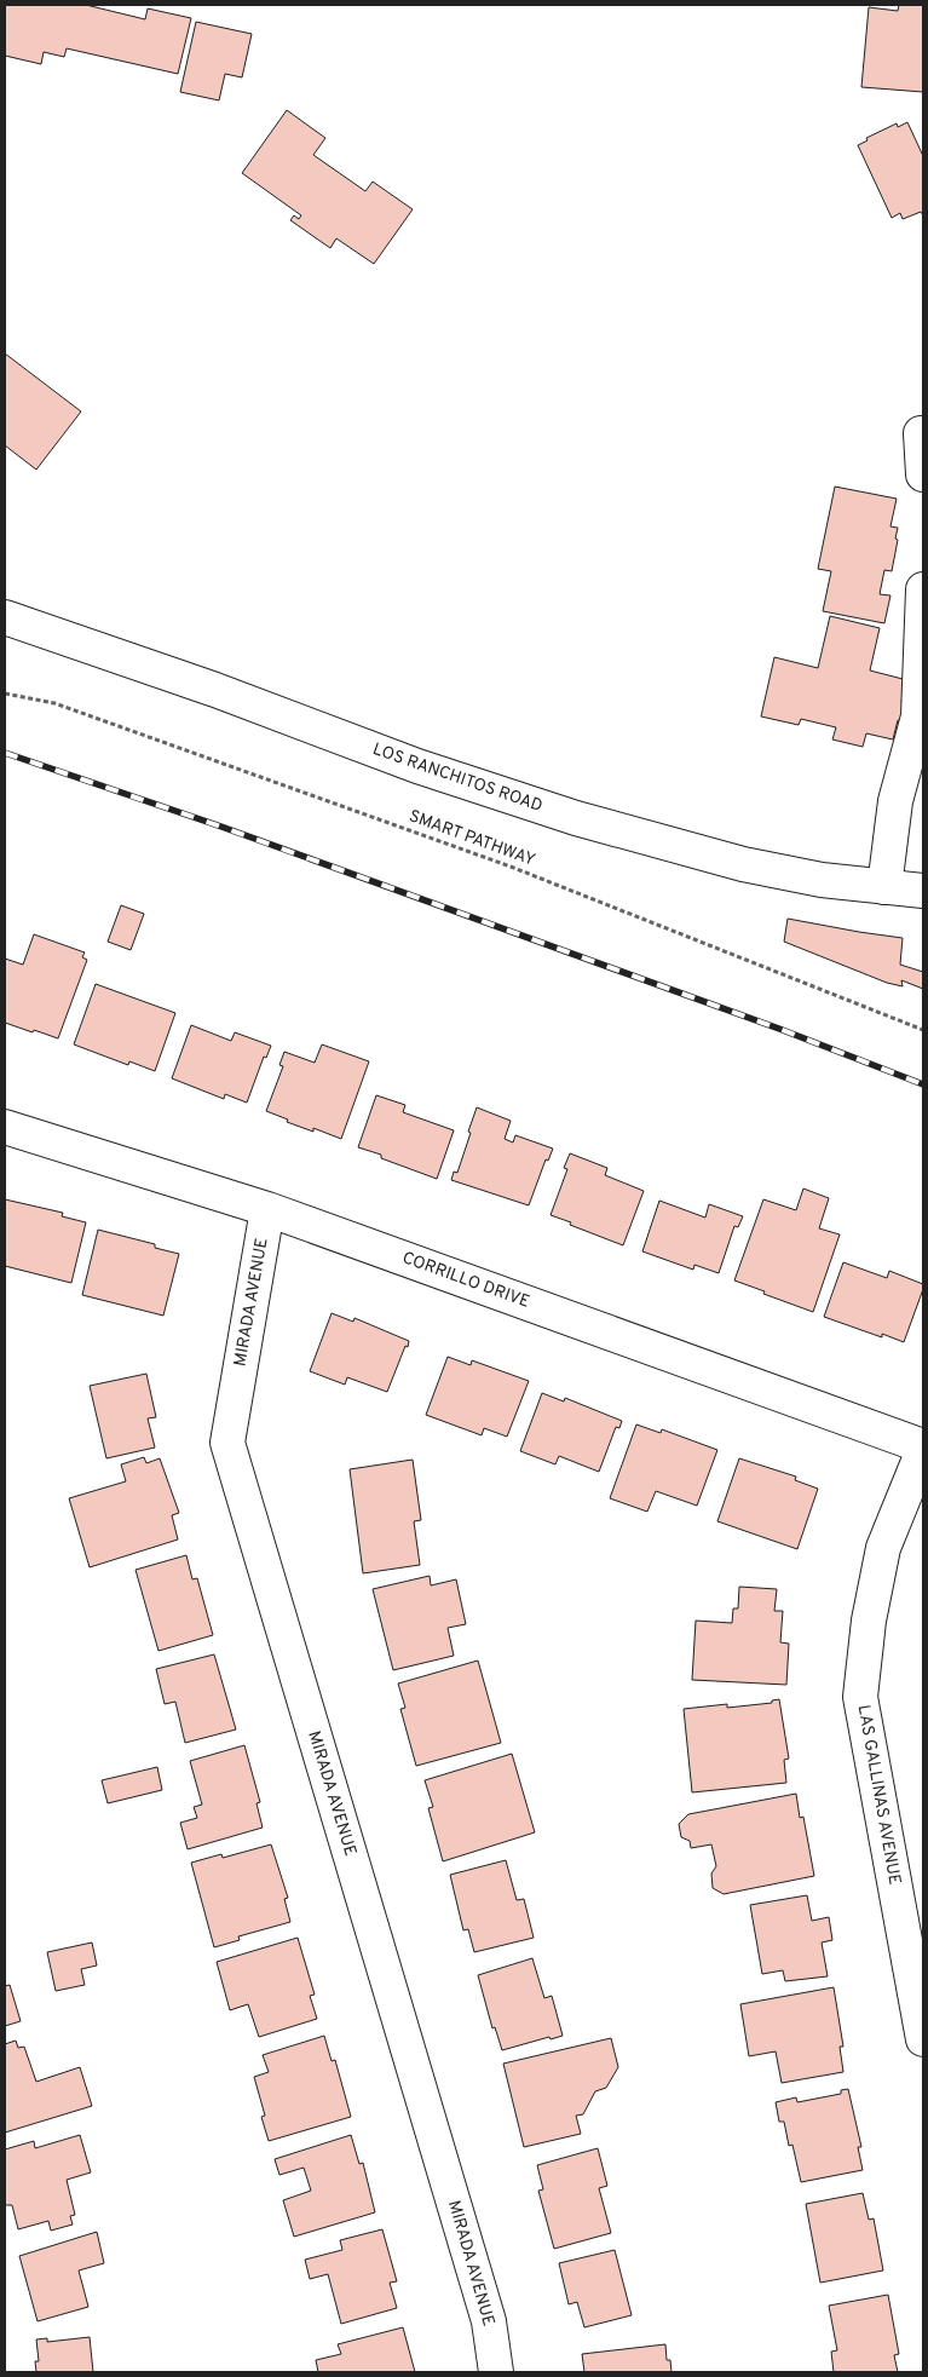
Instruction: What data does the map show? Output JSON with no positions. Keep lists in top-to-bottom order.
{
  "streets": {
    "street": [
      "LOS RANCHITOS ROAD",
      "CORRILLO DRIVE",
      "MIRADA AVENUE",
      "LAS GALLINAS AVENUE"
    ],
    "path": ["SMART PATHWAY"]
  },
  "crossings": [
    ["CORRILLO DRIVE", "MIRADA AVENUE"],
    ["CORRILLO DRIVE", "LAS GALLINAS AVENUE"]
  ]
}
